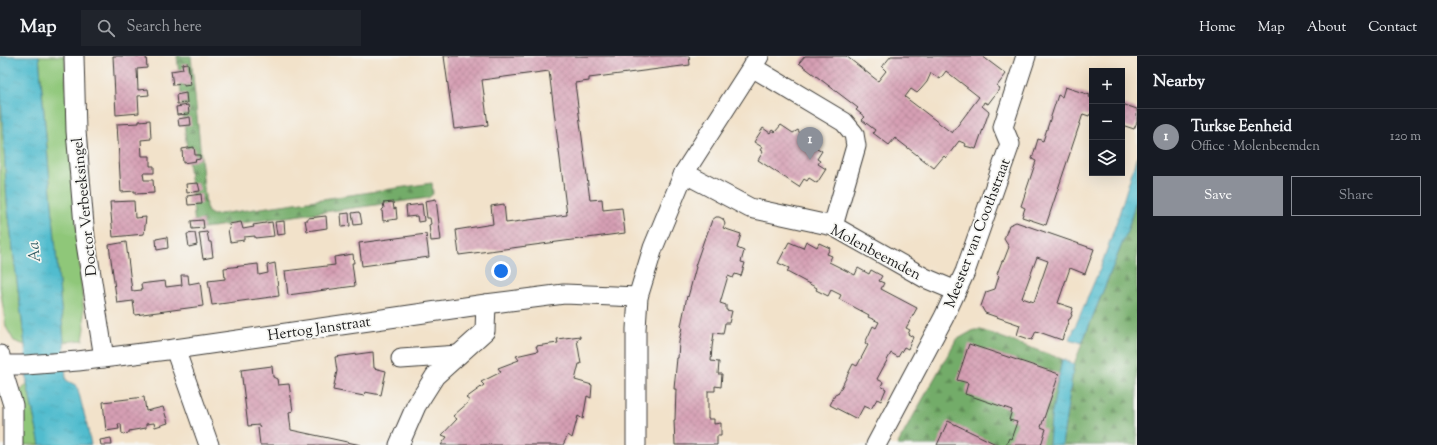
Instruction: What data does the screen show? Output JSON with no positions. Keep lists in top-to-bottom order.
{
  "streets": {
    "street": [
      "Doctor Verbeeksingel",
      "Meester van Coothstraat",
      "Molenbeemden",
      "Hertog Janstraat"
    ]
  },
  "crossings": [
    ["Doctor Verbeeksingel", "Hertog Janstraat"],
    ["Meester van Coothstraat", "Molenbeemden"]
  ],
  "water": ["Aa"],
  "page": {
    "header": "Map",
    "search": "Search here",
    "nav": [
      "Home",
      "Map",
      "About",
      "Contact"
    ],
    "heading": "Nearby",
    "map_buttons": ["+", "−"],
    "list": [
      {
        "mark": "1",
        "name": "Turkse Eenheid",
        "note": "Office · Molenbeemden",
        "value": "120 m"
      }
    ],
    "pins": "1",
    "buttons": ["Save", "Share"]
  }
}
